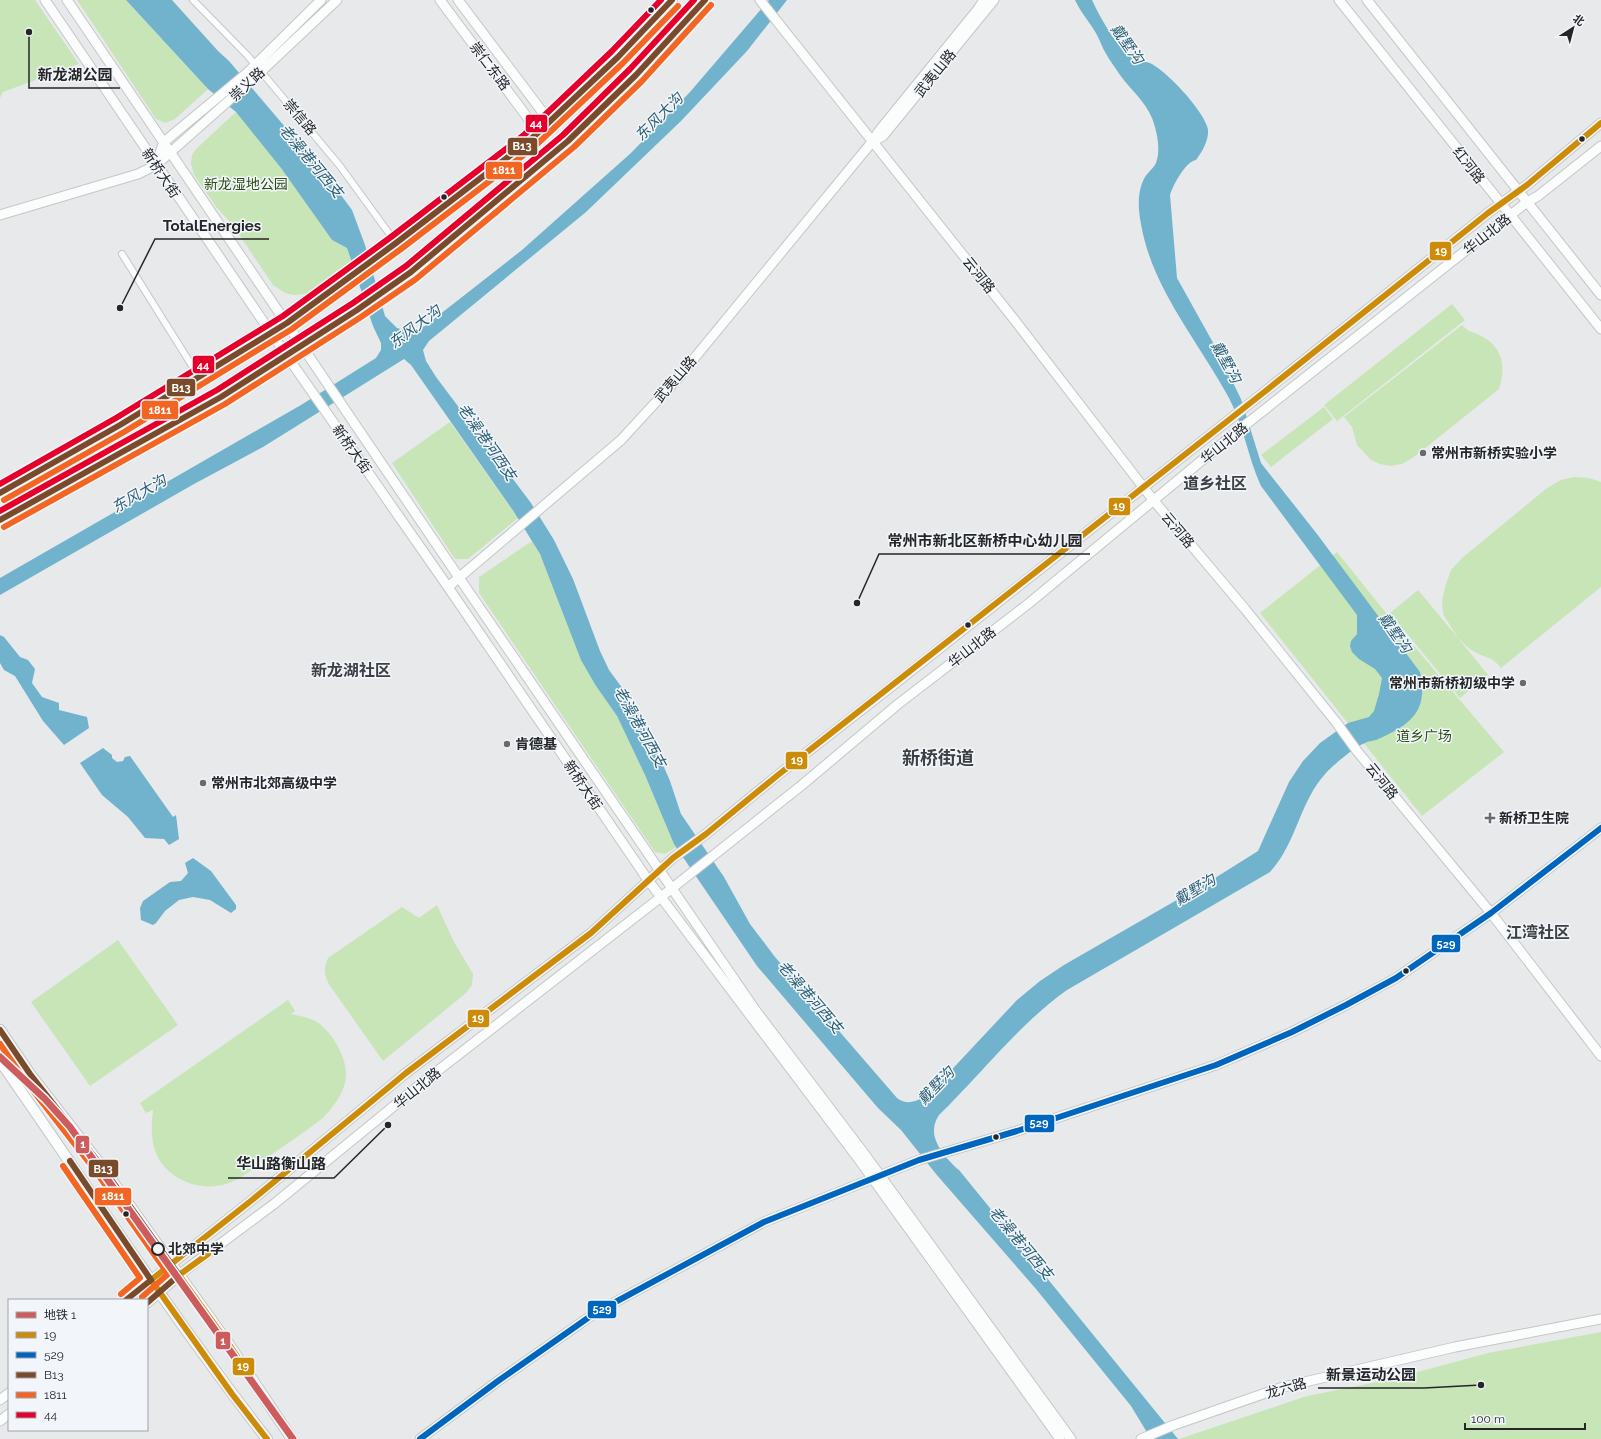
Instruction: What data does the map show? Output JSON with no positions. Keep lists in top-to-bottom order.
{
  "streets": {
    "street": [
      "崇仁东路",
      "武夷山路",
      "崇义路",
      "崇信路",
      "红河路",
      "新桥大街",
      "华山北路",
      "云河路",
      "龙六路"
    ]
  },
  "crossings": [
    ["武夷山路", "新桥大街"],
    ["武夷山路", "云河路"],
    ["崇义路", "崇信路"],
    ["崇义路", "新桥大街"],
    ["红河路", "华山北路"],
    ["新桥大街", "华山北路"],
    ["华山北路", "云河路"]
  ],
  "districts": [
    "道乡社区",
    "新龙湖社区",
    "新桥街道",
    "江湾社区"
  ],
  "water": ["戴墅沟", "东风大沟", "老澡港河西支"],
  "parks": ["新龙湿地公园", "道乡广场"],
  "places": {
    "other": [
      "新龙湖公园",
      "TotalEnergies",
      "常州市新桥实验小学",
      "常州市新北区新桥中心幼儿园",
      "常州市新桥初级中学",
      "肯德基",
      "常州市北郊高级中学",
      "华山路衡山路",
      "北郊中学",
      "新景运动公园"
    ],
    "health": ["新桥卫生院"]
  },
  "lines": [
    "transit line B13",
    "transit line 44",
    "transit line 1811",
    "transit line 19",
    "transit line 529",
    "metro line 1"
  ],
  "legend": [
    "地铁 1",
    "19",
    "529",
    "B13",
    "1811",
    "44"
  ],
  "scale_bar": "100 m",
  "north": "top right"
}
